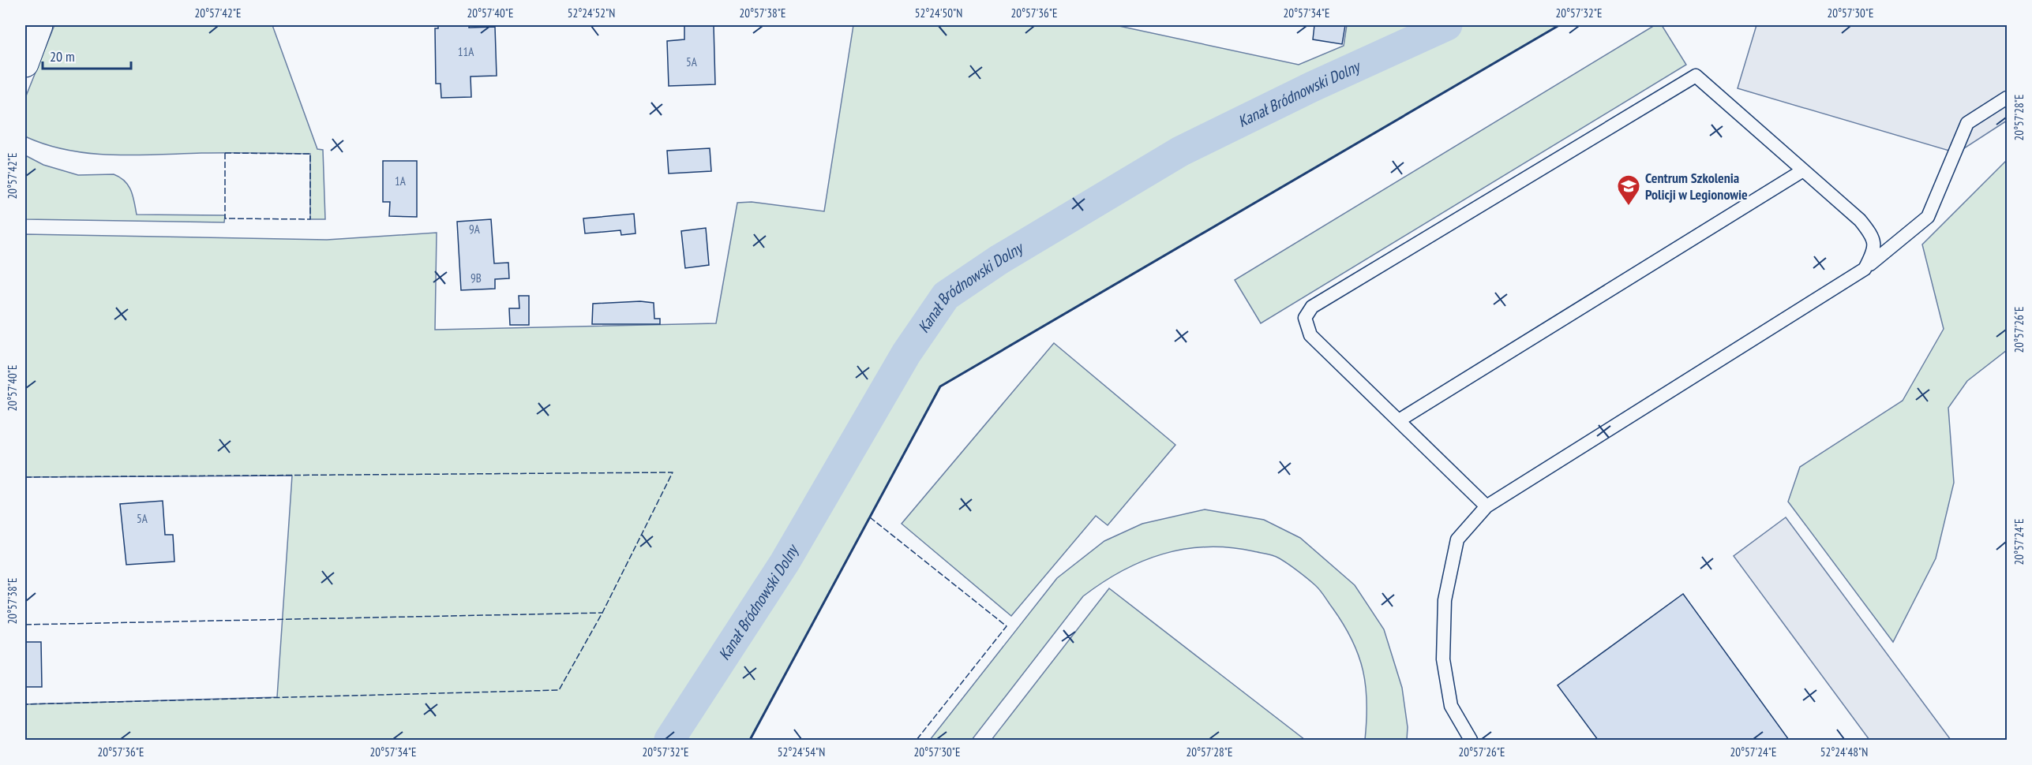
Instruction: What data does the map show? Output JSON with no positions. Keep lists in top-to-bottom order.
{
  "water": ["Kanał Bródnowski Dolny"],
  "places": {
    "school or university": ["Centrum Szkolenia Policji w Legionowie"]
  },
  "house_numbers": [
    "11A",
    "5A",
    "1A",
    "9A",
    "9B",
    "5A"
  ],
  "scale_bar": "20 m",
  "coordinates": [
    "20°57'42\"E",
    "20°57'40\"E",
    "52°24'52\"N",
    "20°57'38\"E",
    "52°24'50\"N",
    "20°57'36\"E",
    "20°57'34\"E",
    "20°57'32\"E",
    "20°57'30\"E",
    "20°57'28\"E",
    "20°57'26\"E",
    "20°57'24\"E",
    "52°24'54\"N",
    "52°24'48\"N"
  ]
}
